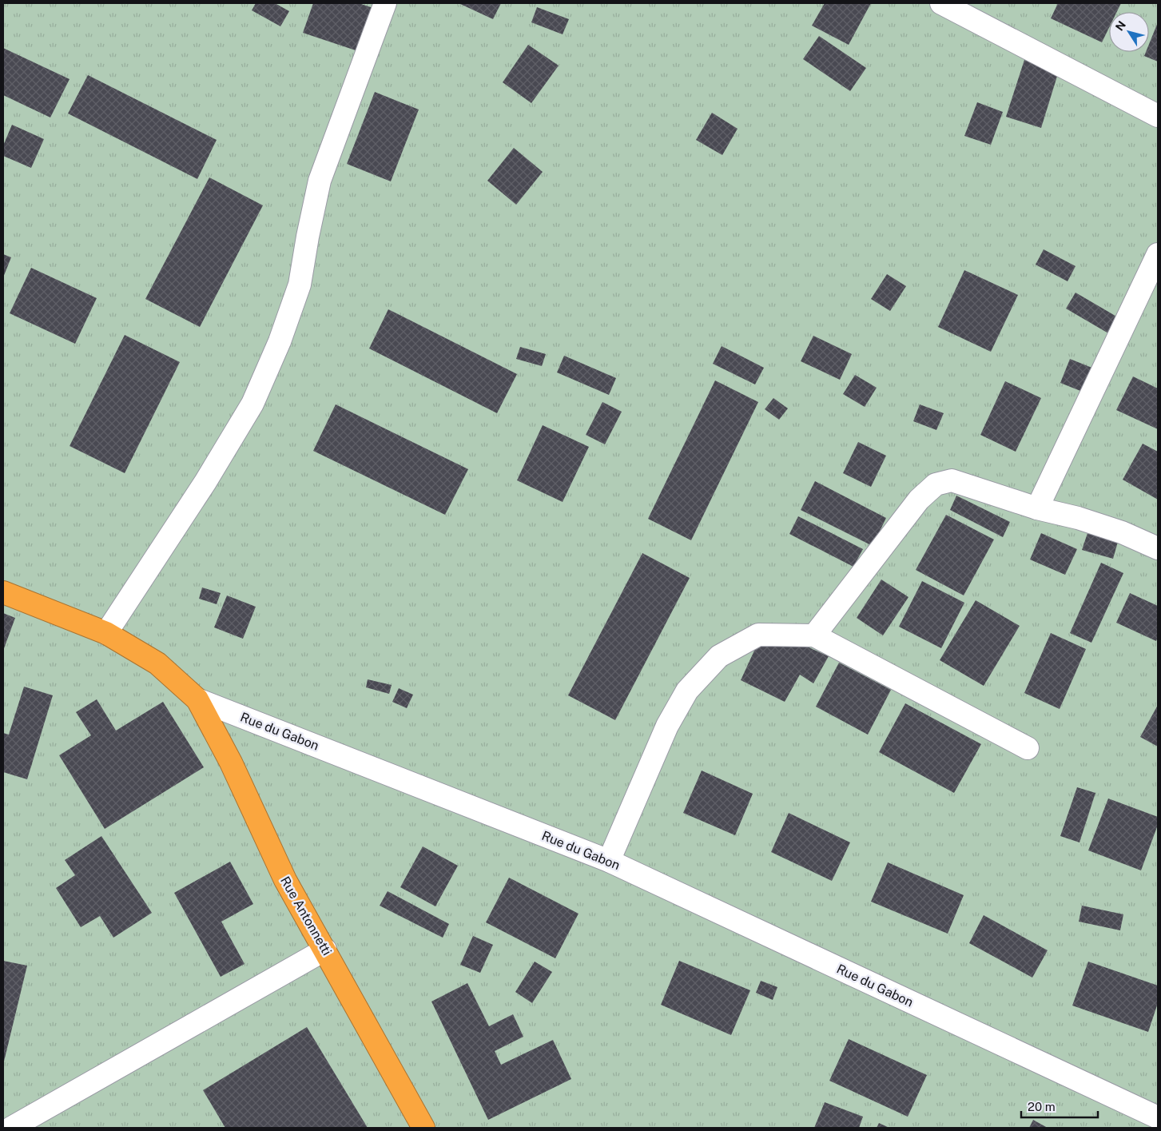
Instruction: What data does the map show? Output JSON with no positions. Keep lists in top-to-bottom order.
{
  "streets": {
    "highway": ["Rue du Gabon", "Rue Antonnetti"]
  },
  "crossings": [
    ["Rue du Gabon", "Rue Antonnetti"]
  ],
  "scale_bar": "20 m",
  "north": "top left"
}
